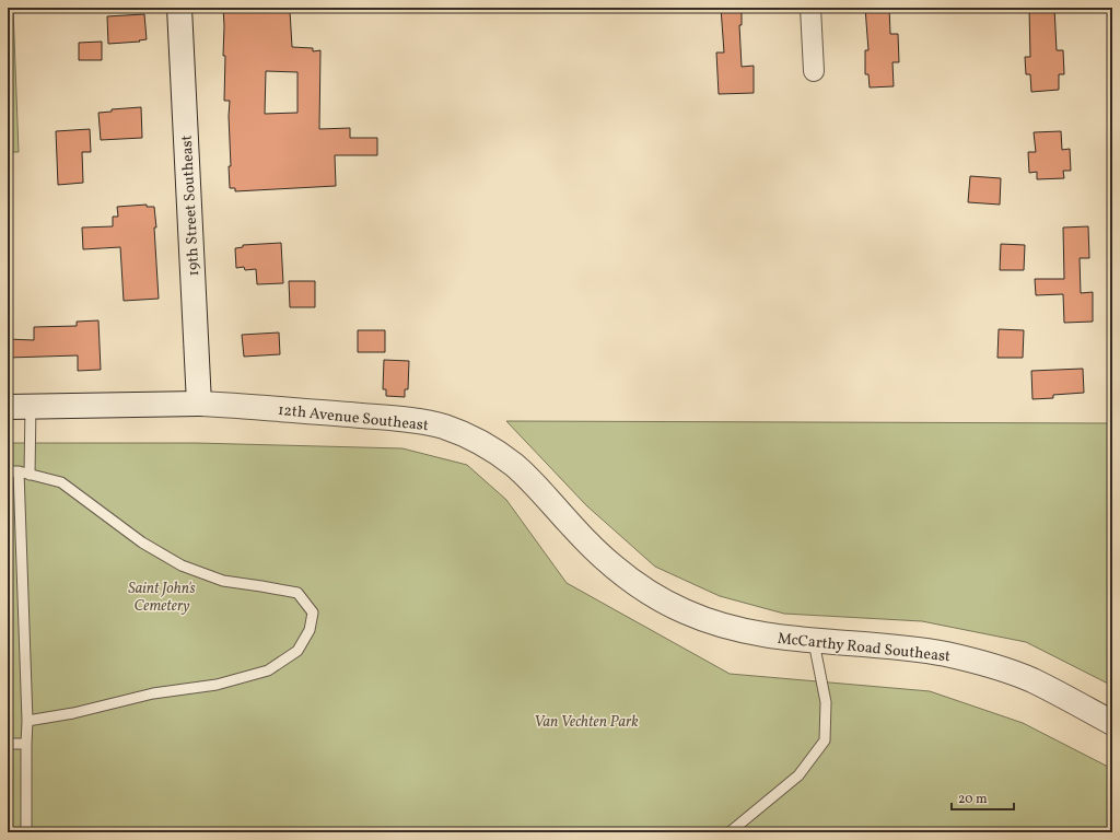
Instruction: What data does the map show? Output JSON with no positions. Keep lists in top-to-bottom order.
{
  "streets": {
    "street": ["19th Street Southeast", "12th Avenue Southeast", "McCarthy Road Southeast"]
  },
  "crossings": [
    ["19th Street Southeast", "12th Avenue Southeast"],
    ["12th Avenue Southeast", "McCarthy Road Southeast"]
  ],
  "parks": ["Saint John's Cemetery", "Van Vechten Park"],
  "scale_bar": "20 m"
}
